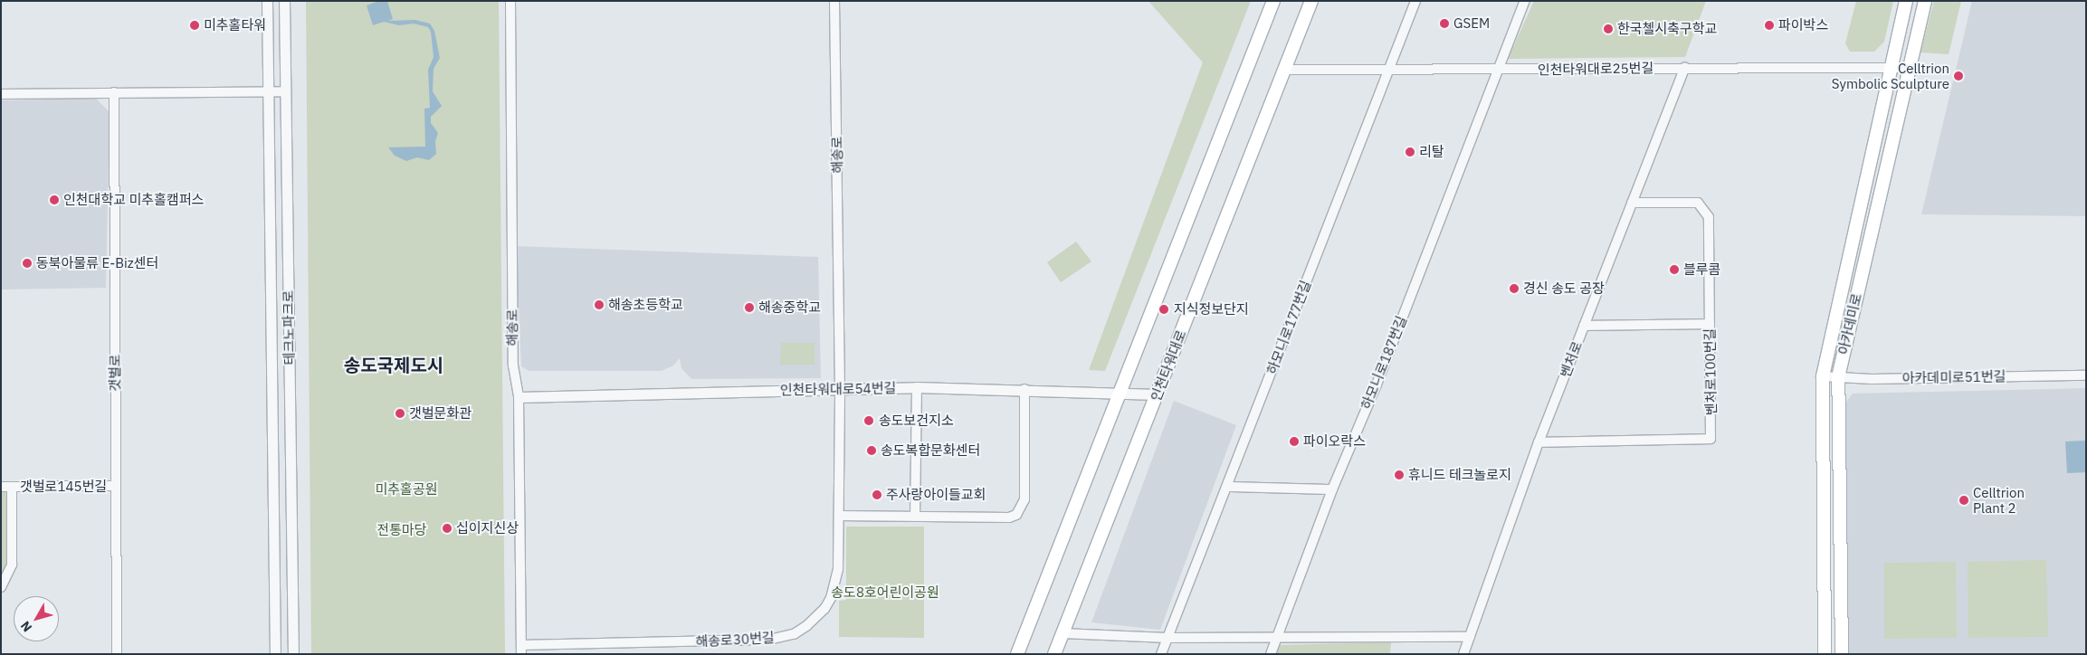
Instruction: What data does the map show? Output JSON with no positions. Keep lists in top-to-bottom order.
{
  "streets": {
    "main road": ["아카데미로", "인천타워대로"],
    "street": [
      "인천타워대로25번길",
      "해송로",
      "테크노파크로",
      "하모니로177번길",
      "벤처로",
      "하모니로187번길",
      "벤처로100번길",
      "갯벌로",
      "아카데미로51번길",
      "인천타워대로54번길",
      "갯벌로145번길",
      "해송로30번길"
    ]
  },
  "crossings": [
    ["인천타워대로25번길", "아카데미로"],
    ["인천타워대로25번길", "하모니로177번길"],
    ["인천타워대로25번길", "벤처로"],
    ["인천타워대로25번길", "하모니로187번길"],
    ["인천타워대로25번길", "인천타워대로"],
    ["해송로", "인천타워대로54번길"],
    ["해송로", "해송로30번길"],
    ["아카데미로", "아카데미로51번길"],
    ["벤처로", "벤처로100번길"],
    ["인천타워대로", "인천타워대로54번길"],
    ["갯벌로", "갯벌로145번길"],
    ["인천타워대로54번길", "해송로30번길"]
  ],
  "districts": ["송도국제도시"],
  "parks": ["미추홀공원", "전통마당", "송도8호어린이공원"],
  "places": [
    "GSEM",
    "미추홀타워",
    "파이박스",
    "한국첼시축구학교",
    "Celltrion Symbolic Sculpture",
    "리탈",
    "인천대학교 미추홀캠퍼스",
    "동북아물류 E-Biz센터",
    "블루콤",
    "경신 송도 공장",
    "해송초등학교",
    "해송중학교",
    "지식정보단지",
    "갯벌문화관",
    "송도보건지소",
    "파이오락스",
    "송도복합문화센터",
    "휴니드 테크놀로지",
    "주사랑아이들교회",
    "Celltrion Plant 2",
    "십이지신상"
  ],
  "north": "bottom left"
}
